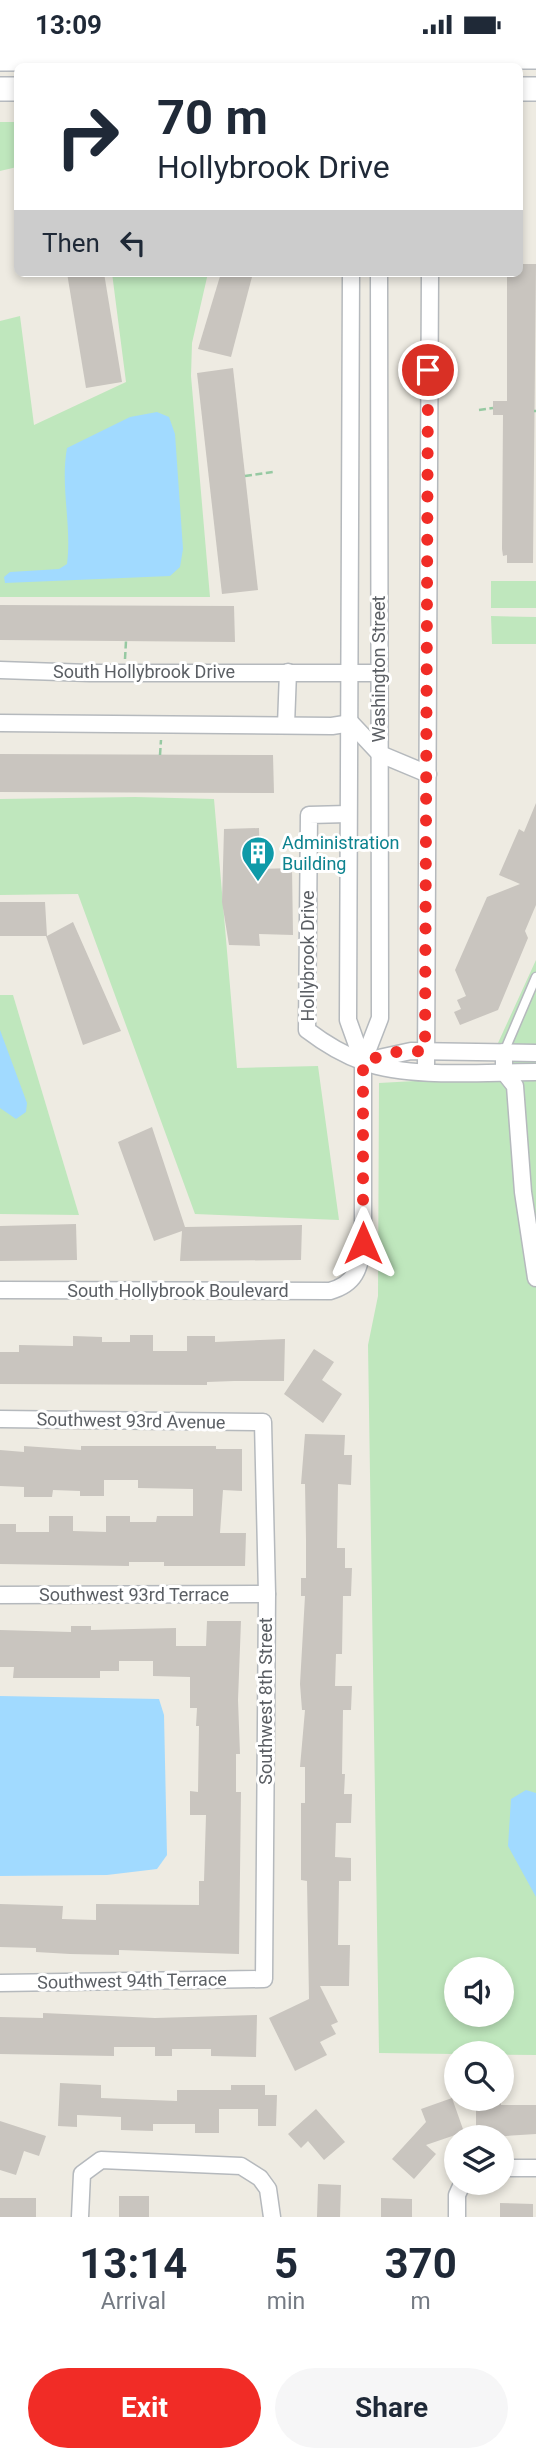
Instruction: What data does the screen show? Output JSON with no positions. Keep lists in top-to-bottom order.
{
  "streets": {
    "street": [
      "Washington Street",
      "South Hollybrook Drive",
      "Hollybrook Drive",
      "South Hollybrook Boulevard",
      "Southwest 93rd Avenue",
      "Southwest 93rd Terrace",
      "Southwest 8th Street",
      "Southwest 94th Terrace"
    ]
  },
  "crossings": [
    ["Washington Street", "South Hollybrook Drive"],
    ["Washington Street", "Hollybrook Drive"],
    ["Washington Street", "South Hollybrook Boulevard"],
    ["Southwest 93rd Avenue", "Southwest 8th Street"],
    ["Southwest 93rd Terrace", "Southwest 8th Street"],
    ["Southwest 8th Street", "Southwest 94th Terrace"]
  ],
  "places": {
    "building": ["Administration Building"]
  },
  "page": {
    "status": "13:09",
    "turn": ["70 m", "Hollybrook Drive"],
    "then": "Then",
    "eta": [
      "13:14",
      "Arrival",
      "5",
      "min",
      "370",
      "m"
    ],
    "buttons": ["Exit", "Share"]
  }
}
